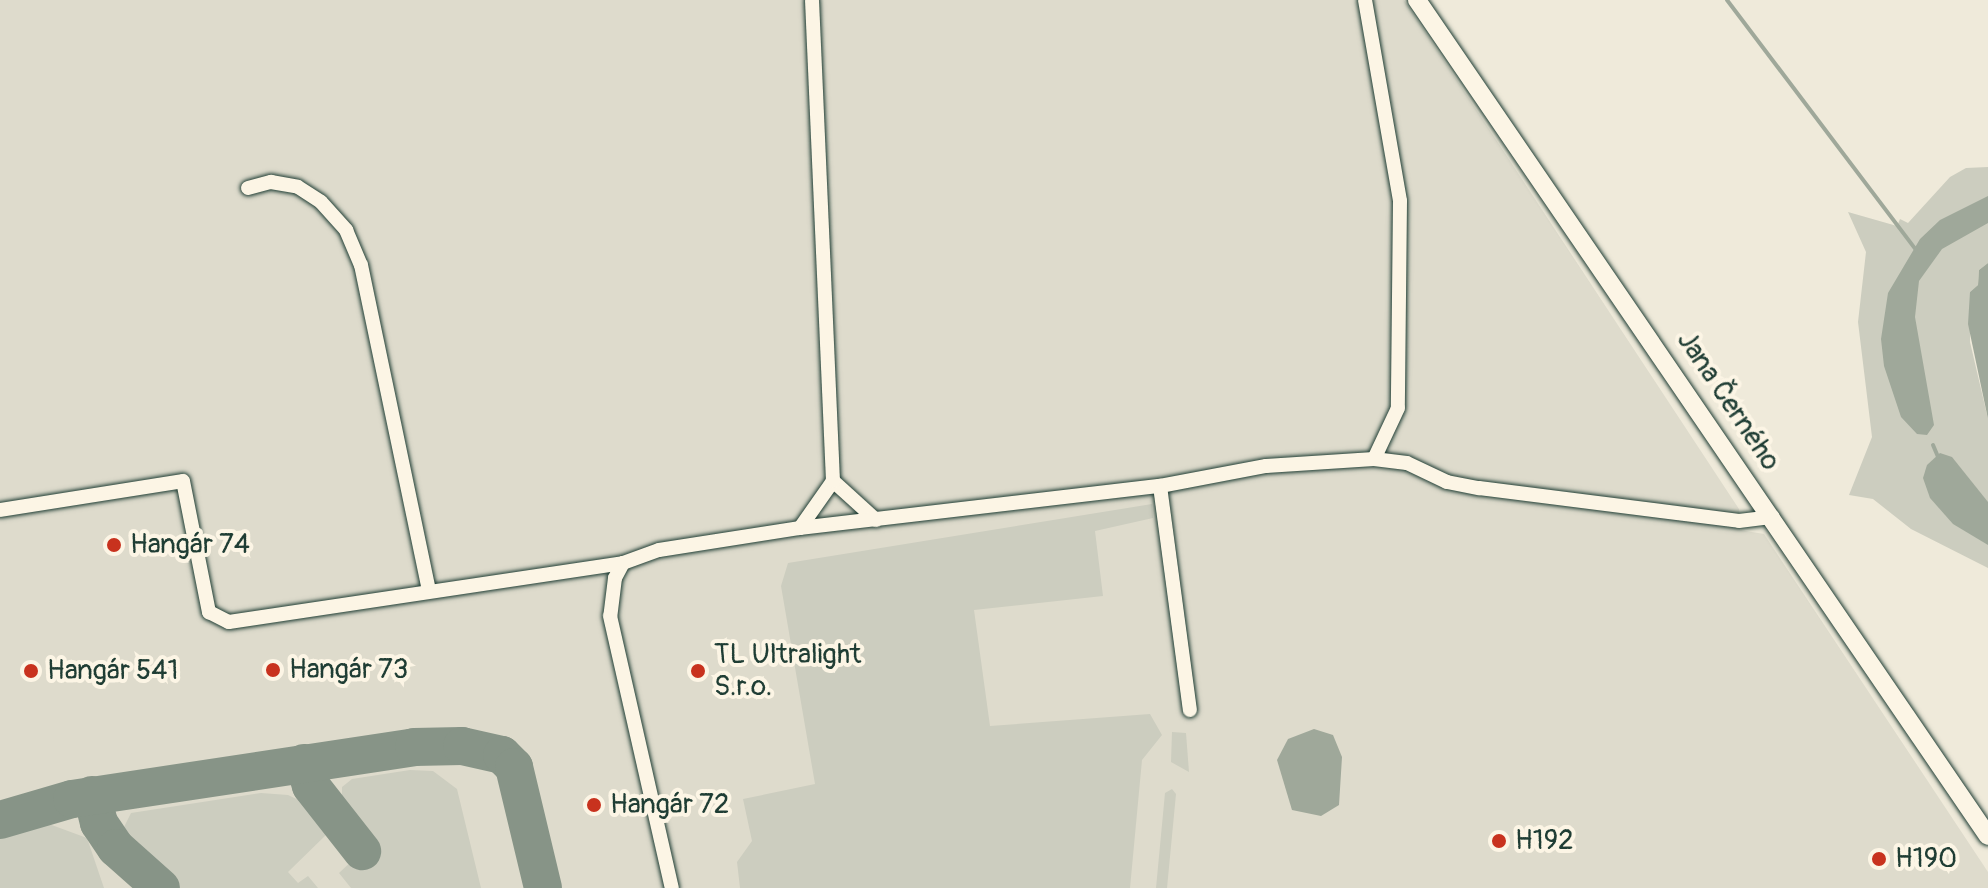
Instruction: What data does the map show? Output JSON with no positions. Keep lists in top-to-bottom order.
{
  "streets": {
    "street": ["Jana Černého"]
  },
  "places": [
    "Hangár 74",
    "Hangár 73",
    "Hangár 541",
    "TL Ultralight S.r.o.",
    "Hangár 72",
    "H192",
    "H190"
  ]
}
